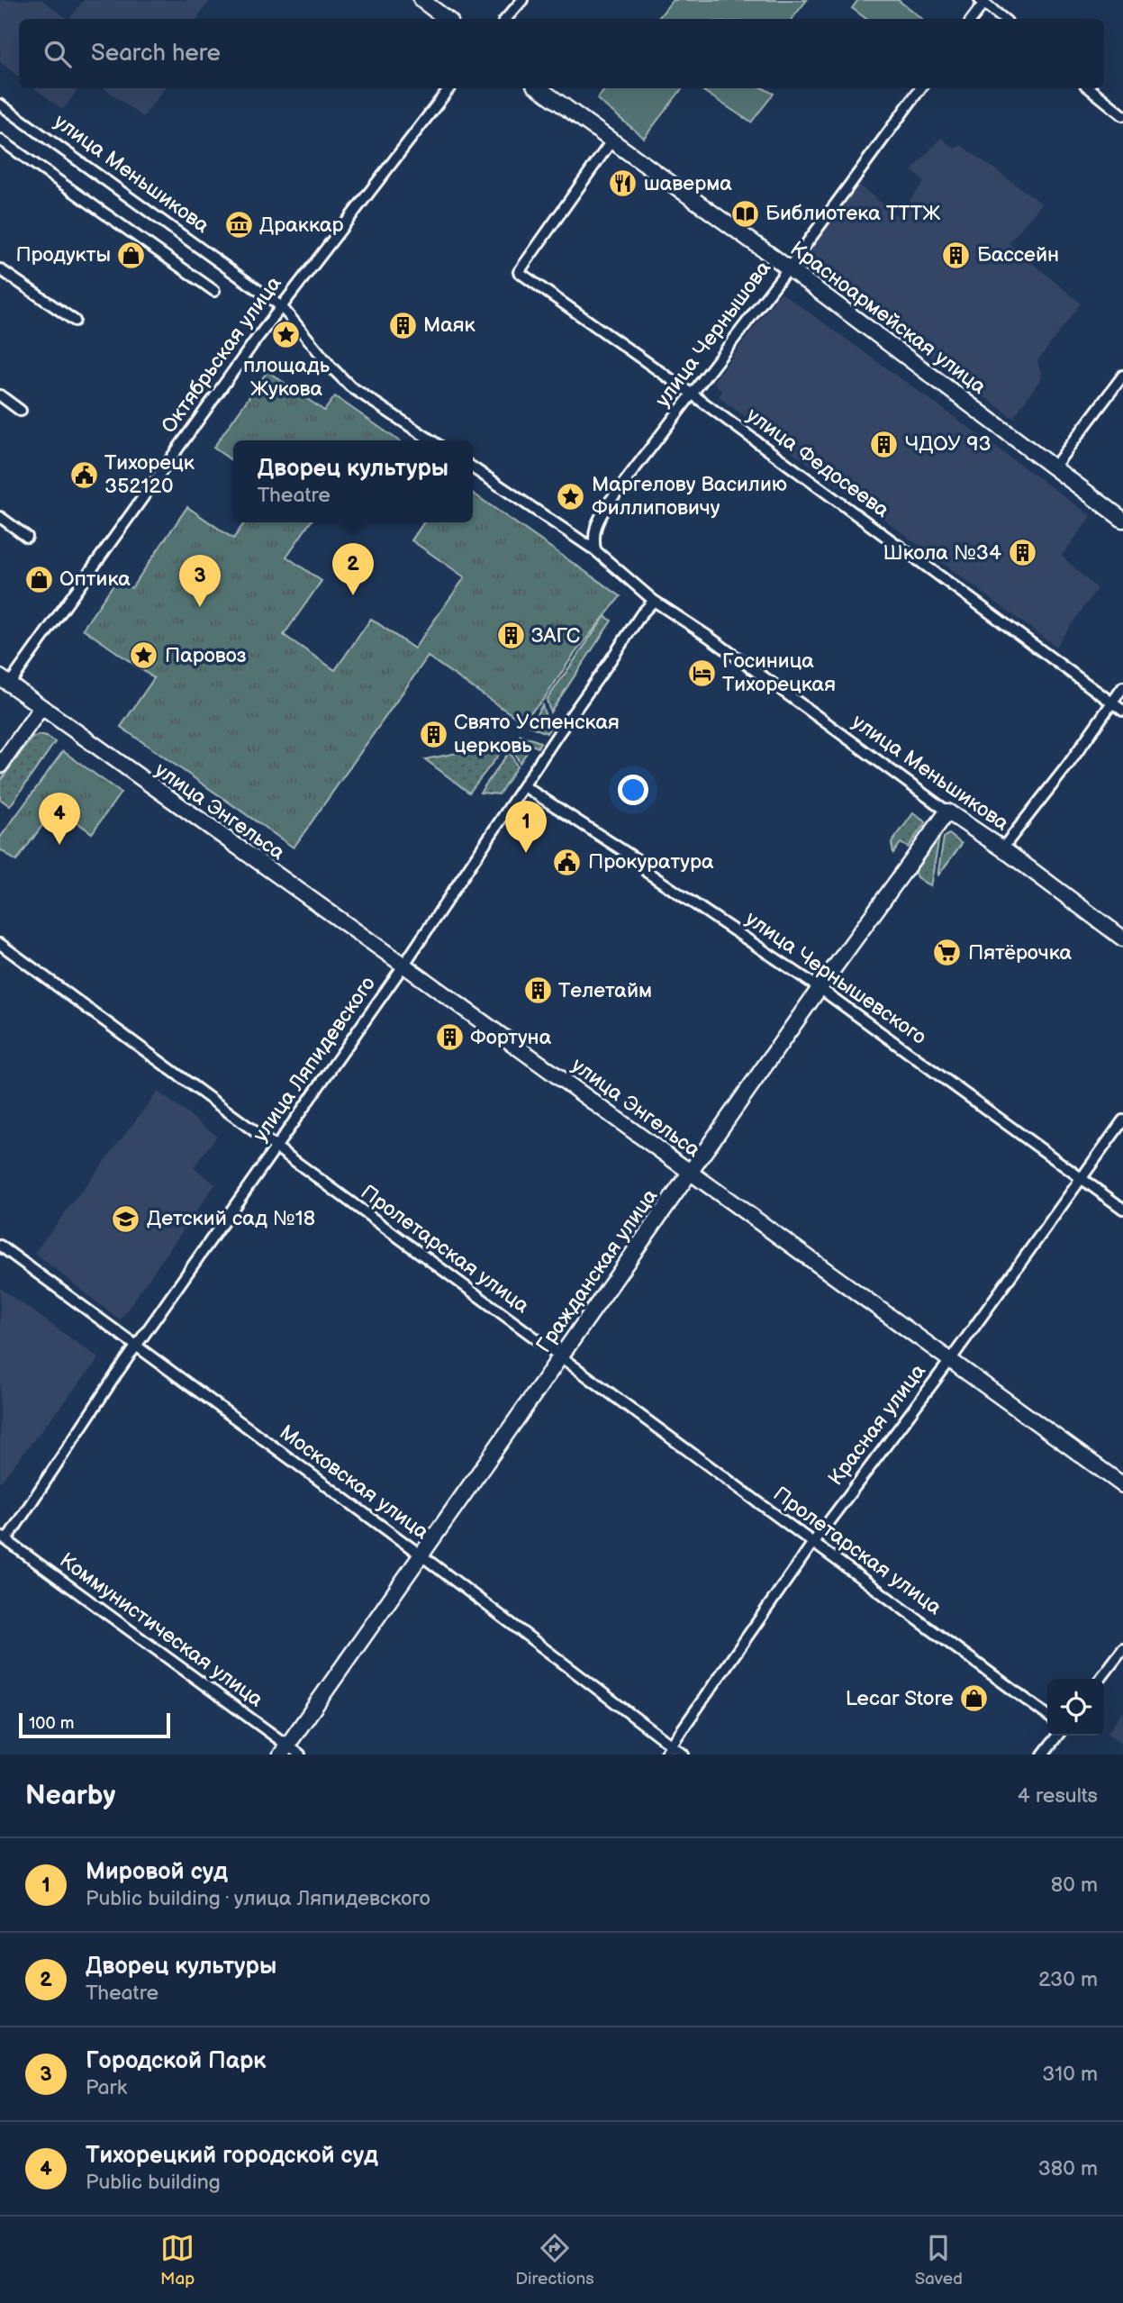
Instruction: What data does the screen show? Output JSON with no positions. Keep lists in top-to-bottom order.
{
  "streets": {
    "main road": [
      "улица Меньшикова",
      "Красноармейская улица",
      "улица Энгельса",
      "Гражданская улица"
    ],
    "street": [
      "улица Чернышова",
      "Октябрьская улица",
      "улица Федосеева",
      "улица Чернышевского",
      "улица Ляпидевского",
      "Пролетарская улица",
      "Красная улица",
      "Московская улица",
      "Коммунистическая улица"
    ]
  },
  "crossings": [
    ["улица Меньшикова", "улица Чернышова"],
    ["улица Меньшикова", "Октябрьская улица"],
    ["улица Меньшикова", "улица Ляпидевского"],
    ["улица Меньшикова", "Гражданская улица"],
    ["Красноармейская улица", "улица Чернышова"],
    ["Красноармейская улица", "улица Федосеева"],
    ["улица Чернышова", "улица Федосеева"],
    ["Октябрьская улица", "улица Энгельса"],
    ["улица Энгельса", "улица Ляпидевского"],
    ["улица Энгельса", "Гражданская улица"],
    ["улица Энгельса", "Красная улица"],
    ["улица Чернышевского", "улица Ляпидевского"],
    ["улица Чернышевского", "Гражданская улица"],
    ["улица Чернышевского", "Красная улица"],
    ["улица Ляпидевского", "Пролетарская улица"],
    ["улица Ляпидевского", "Московская улица"],
    ["улица Ляпидевского", "Коммунистическая улица"],
    ["Пролетарская улица", "Гражданская улица"],
    ["Пролетарская улица", "Красная улица"],
    ["Гражданская улица", "Московская улица"],
    ["Гражданская улица", "Коммунистическая улица"],
    ["Красная улица", "Московская улица"]
  ],
  "places": {
    "restaurant": ["шаверма"],
    "library": ["Библиотека ТТТЖ"],
    "museum": ["Драккар"],
    "shop": ["Продукты", "Оптика", "Lecar Store"],
    "building": [
      "Бассейн",
      "Маяк",
      "ЧДОУ 93",
      "Школа №34",
      "ЗАГС",
      "Свято Успенская церковь",
      "Телетайм",
      "Фортуна"
    ],
    "place": ["площадь Жукова", "Маргелову Василию Филлиповичу", "Паровоз"],
    "public building": ["Тихорецк 352120", "Прокуратура"],
    "hotel": ["Госиница Тихорецкая"],
    "supermarket": ["Пятёрочка"],
    "school or university": ["Детский сад №18"]
  },
  "scale_bar": "100 m",
  "page": {
    "search": "Search here",
    "popup": ["Дворец культуры", "Theatre"],
    "pins": [
      "2",
      "3",
      "4",
      "1"
    ],
    "scale": "100 m",
    "heading": ["Nearby", "4 results"],
    "list": [
      {
        "mark": "1",
        "name": "Мировой суд",
        "note": "Public building · улица Ляпидевского",
        "value": "80 m"
      },
      {
        "mark": "2",
        "name": "Дворец культуры",
        "note": "Theatre",
        "value": "230 m"
      },
      {
        "mark": "3",
        "name": "Городской Парк",
        "note": "Park",
        "value": "310 m"
      },
      {
        "mark": "4",
        "name": "Тихорецкий городской суд",
        "note": "Public building",
        "value": "380 m"
      }
    ],
    "nav": ["Map", "Directions", "Saved"]
  }
}
